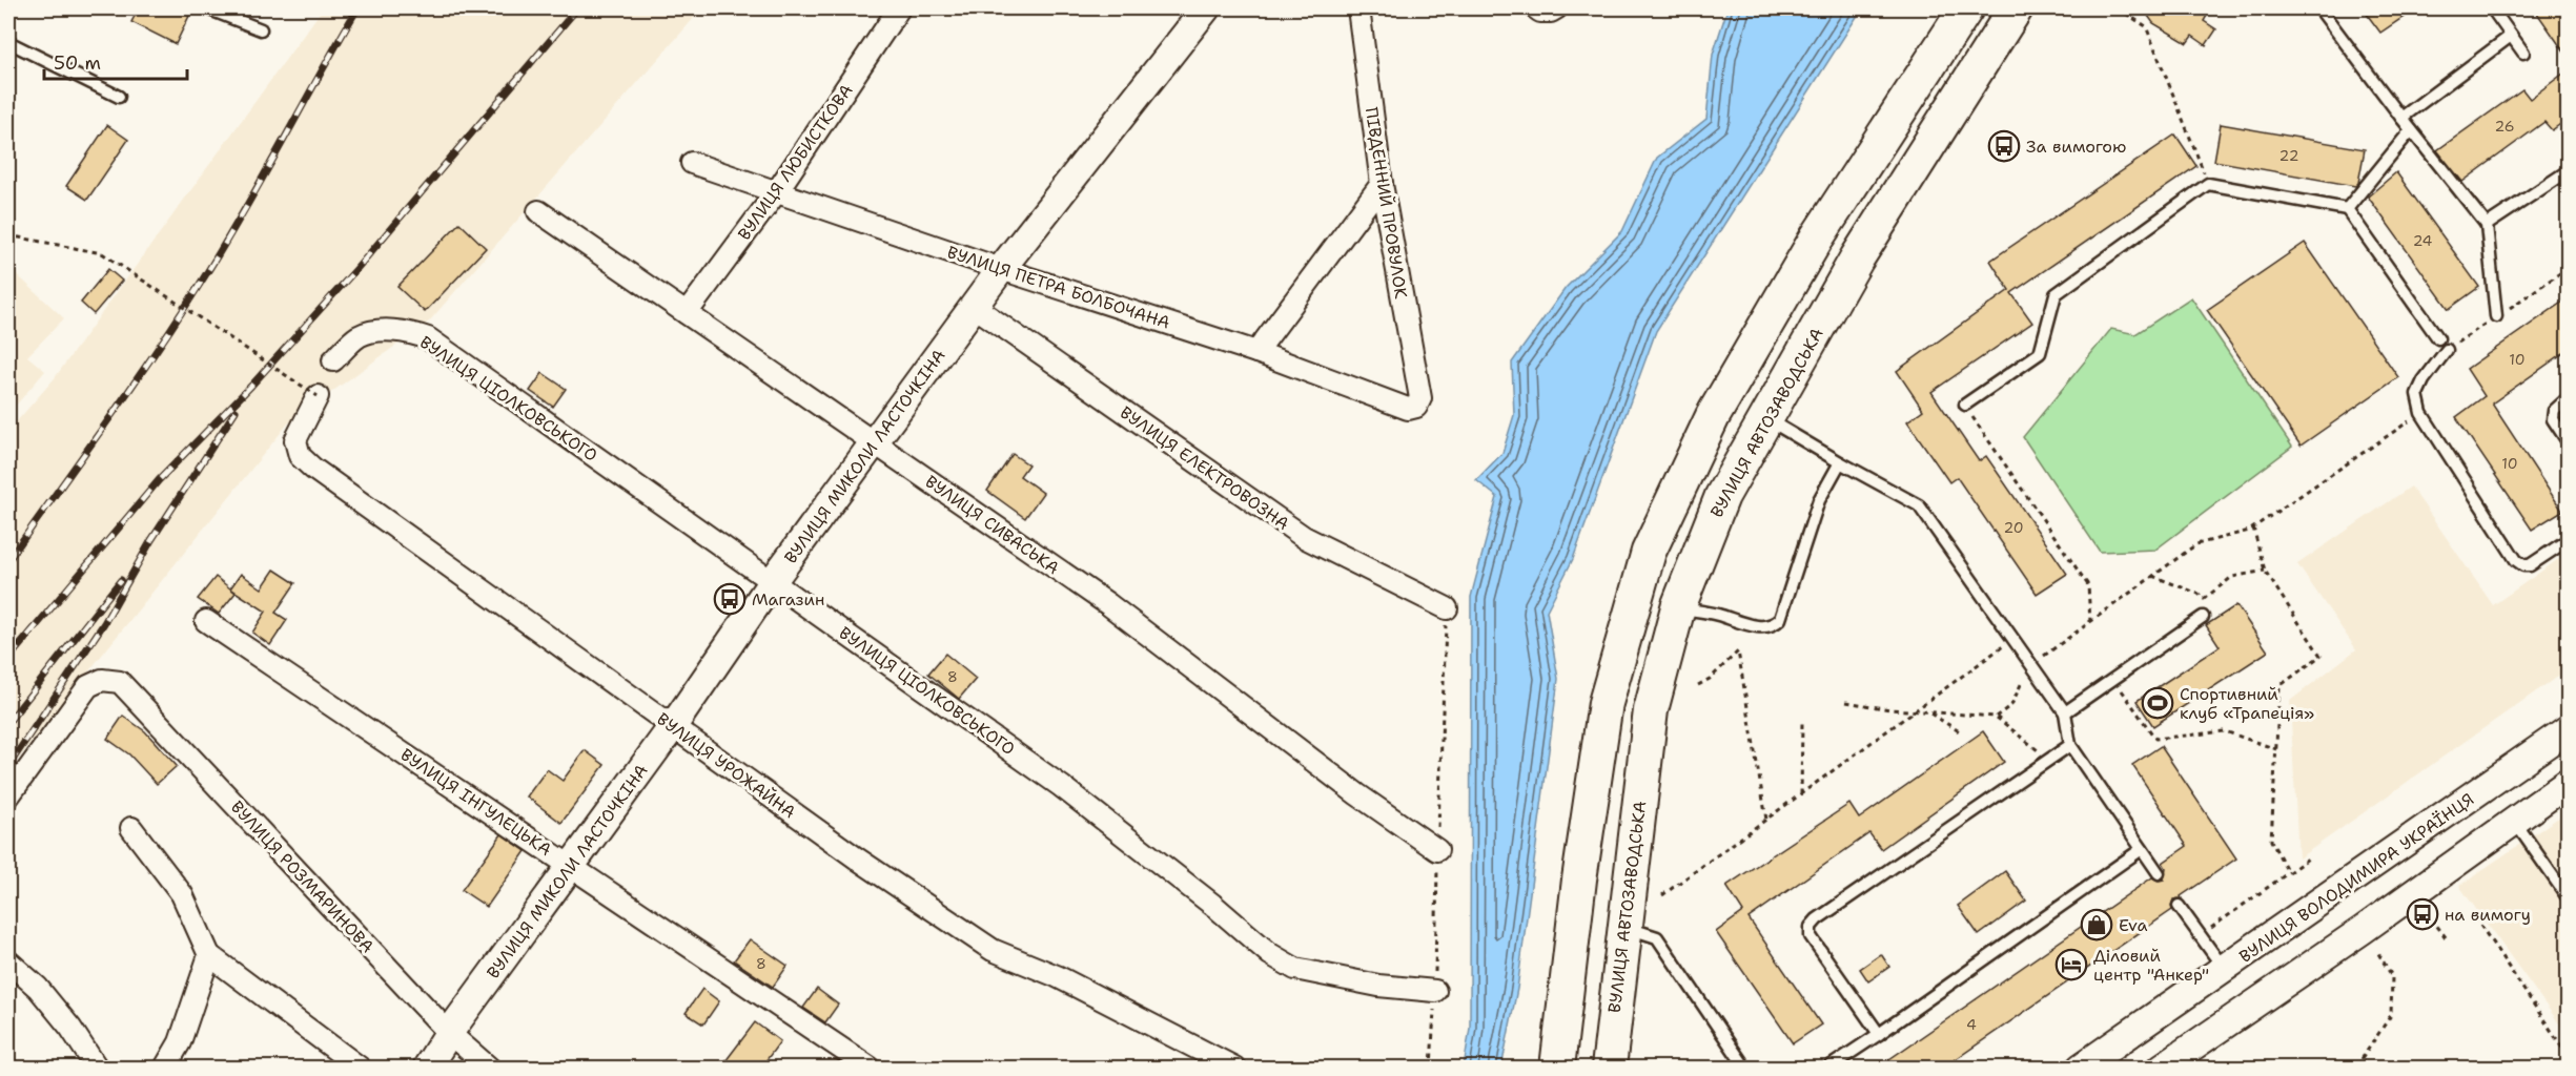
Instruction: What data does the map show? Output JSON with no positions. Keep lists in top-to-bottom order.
{
  "streets": {
    "main road": ["ВУЛИЦЯ АВТОЗАВОДСЬКА"],
    "street": [
      "ВУЛИЦЯ ЛЮБИСТКОВА",
      "ПІВДЕННИЙ ПРОВУЛОК",
      "ВУЛИЦЯ ПЕТРА БОЛБОЧАНА",
      "ВУЛИЦЯ ЦІОЛКОВСЬКОГО",
      "ВУЛИЦЯ МИКОЛИ ЛАСТОЧКІНА",
      "ВУЛИЦЯ ЕЛЕКТРОВОЗНА",
      "ВУЛИЦЯ СИВАСЬКА",
      "ВУЛИЦЯ УРОЖАЙНА",
      "ВУЛИЦЯ ІНГУЛЕЦЬКА",
      "ВУЛИЦЯ РОЗМАРИНОВА",
      "ВУЛИЦЯ ВОЛОДИМИРА УКРАЇНЦЯ"
    ]
  },
  "crossings": [
    ["ВУЛИЦЯ ЛЮБИСТКОВА", "ВУЛИЦЯ ПЕТРА БОЛБОЧАНА"],
    ["ВУЛИЦЯ ЛЮБИСТКОВА", "ВУЛИЦЯ СИВАСЬКА"],
    ["ПІВДЕННИЙ ПРОВУЛОК", "ВУЛИЦЯ ПЕТРА БОЛБОЧАНА"],
    ["ВУЛИЦЯ ПЕТРА БОЛБОЧАНА", "ВУЛИЦЯ МИКОЛИ ЛАСТОЧКІНА"],
    ["ВУЛИЦЯ ЦІОЛКОВСЬКОГО", "ВУЛИЦЯ МИКОЛИ ЛАСТОЧКІНА"],
    ["ВУЛИЦЯ МИКОЛИ ЛАСТОЧКІНА", "ВУЛИЦЯ ЕЛЕКТРОВОЗНА"],
    ["ВУЛИЦЯ МИКОЛИ ЛАСТОЧКІНА", "ВУЛИЦЯ СИВАСЬКА"],
    ["ВУЛИЦЯ МИКОЛИ ЛАСТОЧКІНА", "ВУЛИЦЯ УРОЖАЙНА"],
    ["ВУЛИЦЯ МИКОЛИ ЛАСТОЧКІНА", "ВУЛИЦЯ ІНГУЛЕЦЬКА"],
    ["ВУЛИЦЯ МИКОЛИ ЛАСТОЧКІНА", "ВУЛИЦЯ РОЗМАРИНОВА"]
  ],
  "places": {
    "bus stop": ["За вимогою", "Магазин", "на вимогу"],
    "sports": ["Спортивний клуб «Трапеція»"],
    "shop": ["Eva"],
    "hotel": ["Діловий центр \"Анкер\""]
  },
  "house_numbers": [
    "26",
    "22",
    "24",
    "10",
    "10",
    "20",
    "8",
    "8",
    "4"
  ],
  "scale_bar": "50 m"
}
